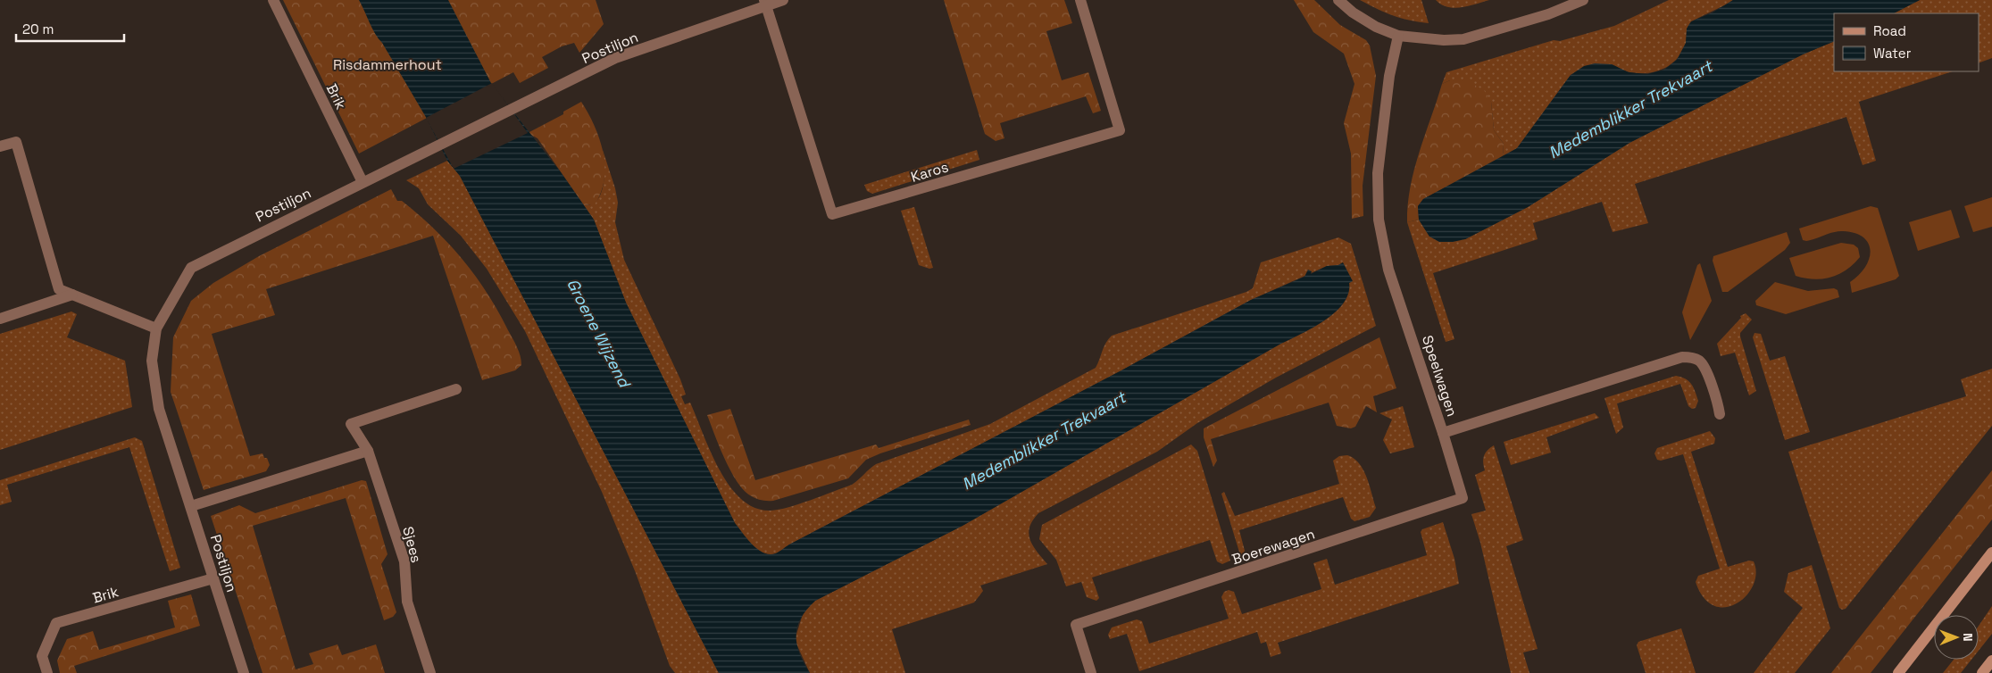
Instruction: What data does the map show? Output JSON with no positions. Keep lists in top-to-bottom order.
{
  "streets": {
    "street": [
      "Postiljon",
      "Brik",
      "Karos",
      "Speelwagen",
      "Sjees",
      "Boerewagen"
    ]
  },
  "crossings": [
    ["Postiljon", "Brik"],
    ["Postiljon", "Karos"],
    ["Speelwagen", "Boerewagen"]
  ],
  "water": ["Medemblikker Trekvaart", "Groene Wijzend"],
  "parks": ["Risdammerhout"],
  "legend": ["Road", "Water"],
  "scale_bar": "20 m",
  "north": "right"
}
